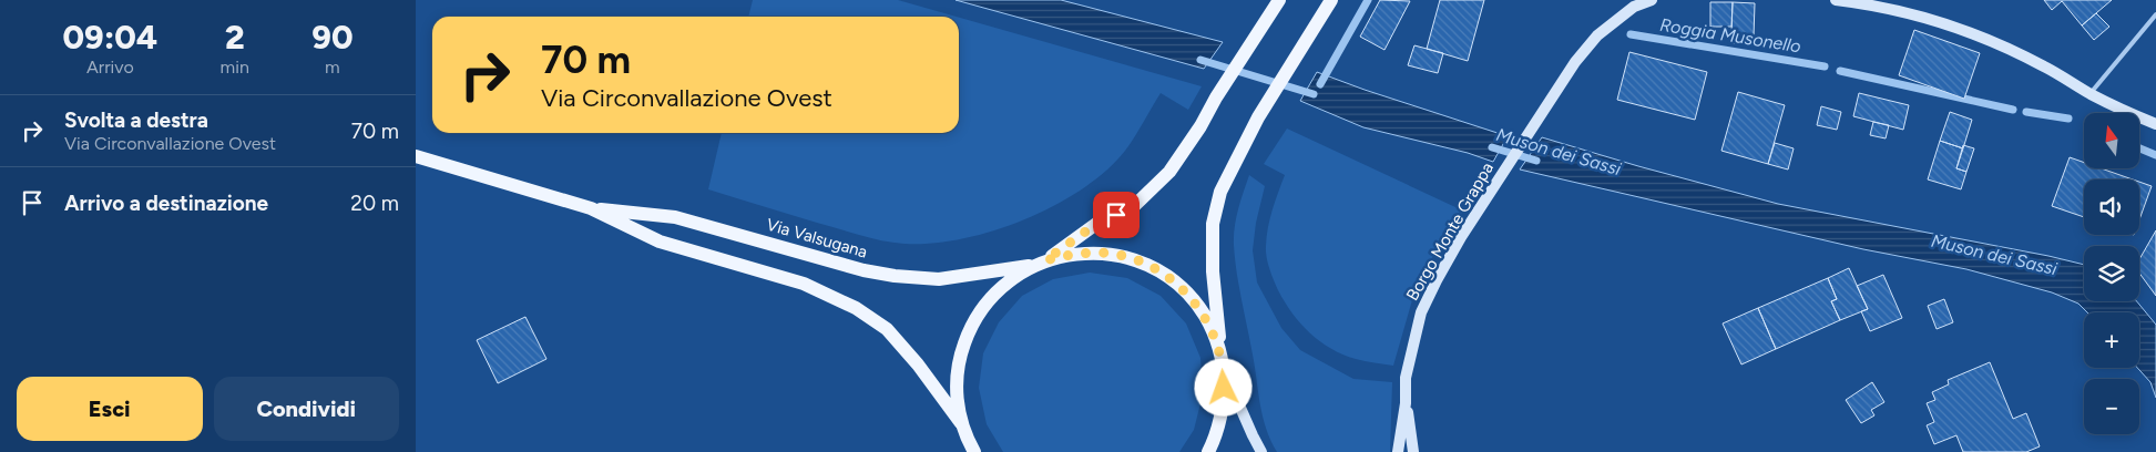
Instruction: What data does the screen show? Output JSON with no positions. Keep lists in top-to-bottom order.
{
  "streets": {
    "main road": ["Via Valsugana"],
    "street": ["Borgo Monte Grappa"]
  },
  "water": ["Roggia Musonello", "Muson dei Sassi"],
  "north": "top",
  "page": {
    "eta": [
      "09:04",
      "Arrivo",
      "2",
      "min",
      "90",
      "m"
    ],
    "turn": ["70 m", "Via Circonvallazione Ovest"],
    "list": [
      {
        "name": "Svolta a destra",
        "note": "Via Circonvallazione Ovest",
        "value": "70 m"
      },
      {
        "name": "Arrivo a destinazione",
        "value": "20 m"
      }
    ],
    "map_buttons": ["+", "−"],
    "buttons": ["Esci", "Condividi"]
  }
}
